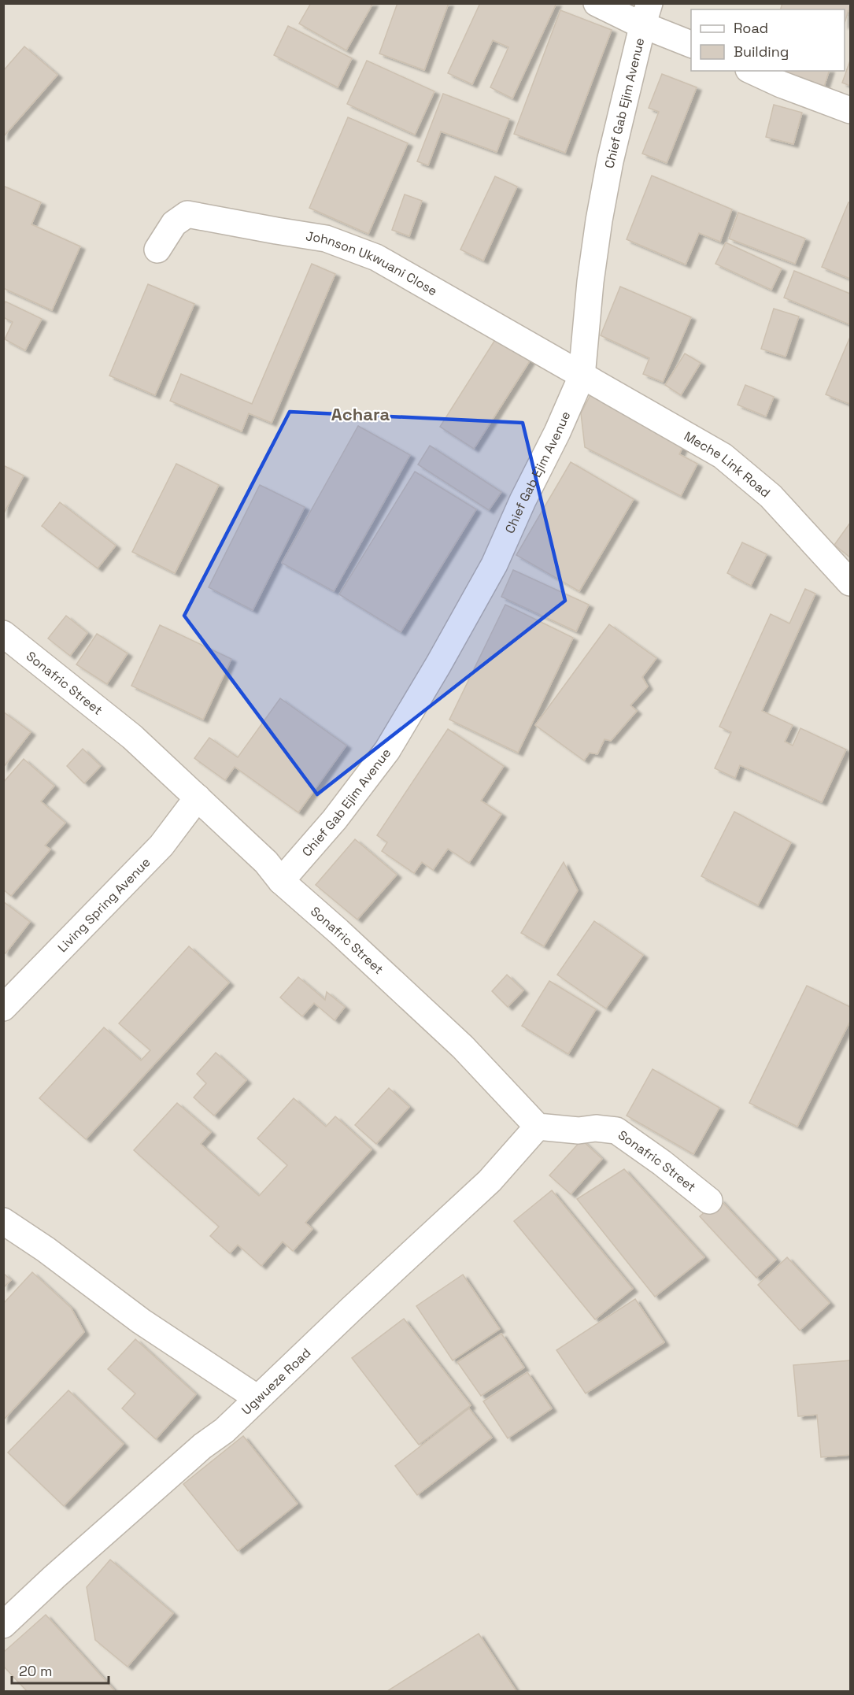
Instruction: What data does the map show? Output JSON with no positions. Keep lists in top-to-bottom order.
{
  "streets": {
    "street": [
      "Chief Gab Ejim Avenue",
      "Johnson Ukwuani Close",
      "Meche Link Road",
      "Sonafric Street",
      "Living Spring Avenue",
      "Ugwueze Road"
    ]
  },
  "crossings": [
    ["Chief Gab Ejim Avenue", "Johnson Ukwuani Close"],
    ["Chief Gab Ejim Avenue", "Meche Link Road"],
    ["Chief Gab Ejim Avenue", "Sonafric Street"],
    ["Johnson Ukwuani Close", "Meche Link Road"],
    ["Sonafric Street", "Living Spring Avenue"],
    ["Sonafric Street", "Ugwueze Road"]
  ],
  "districts": ["Achara"],
  "legend": ["Road", "Building"],
  "scale_bar": "20 m"
}
